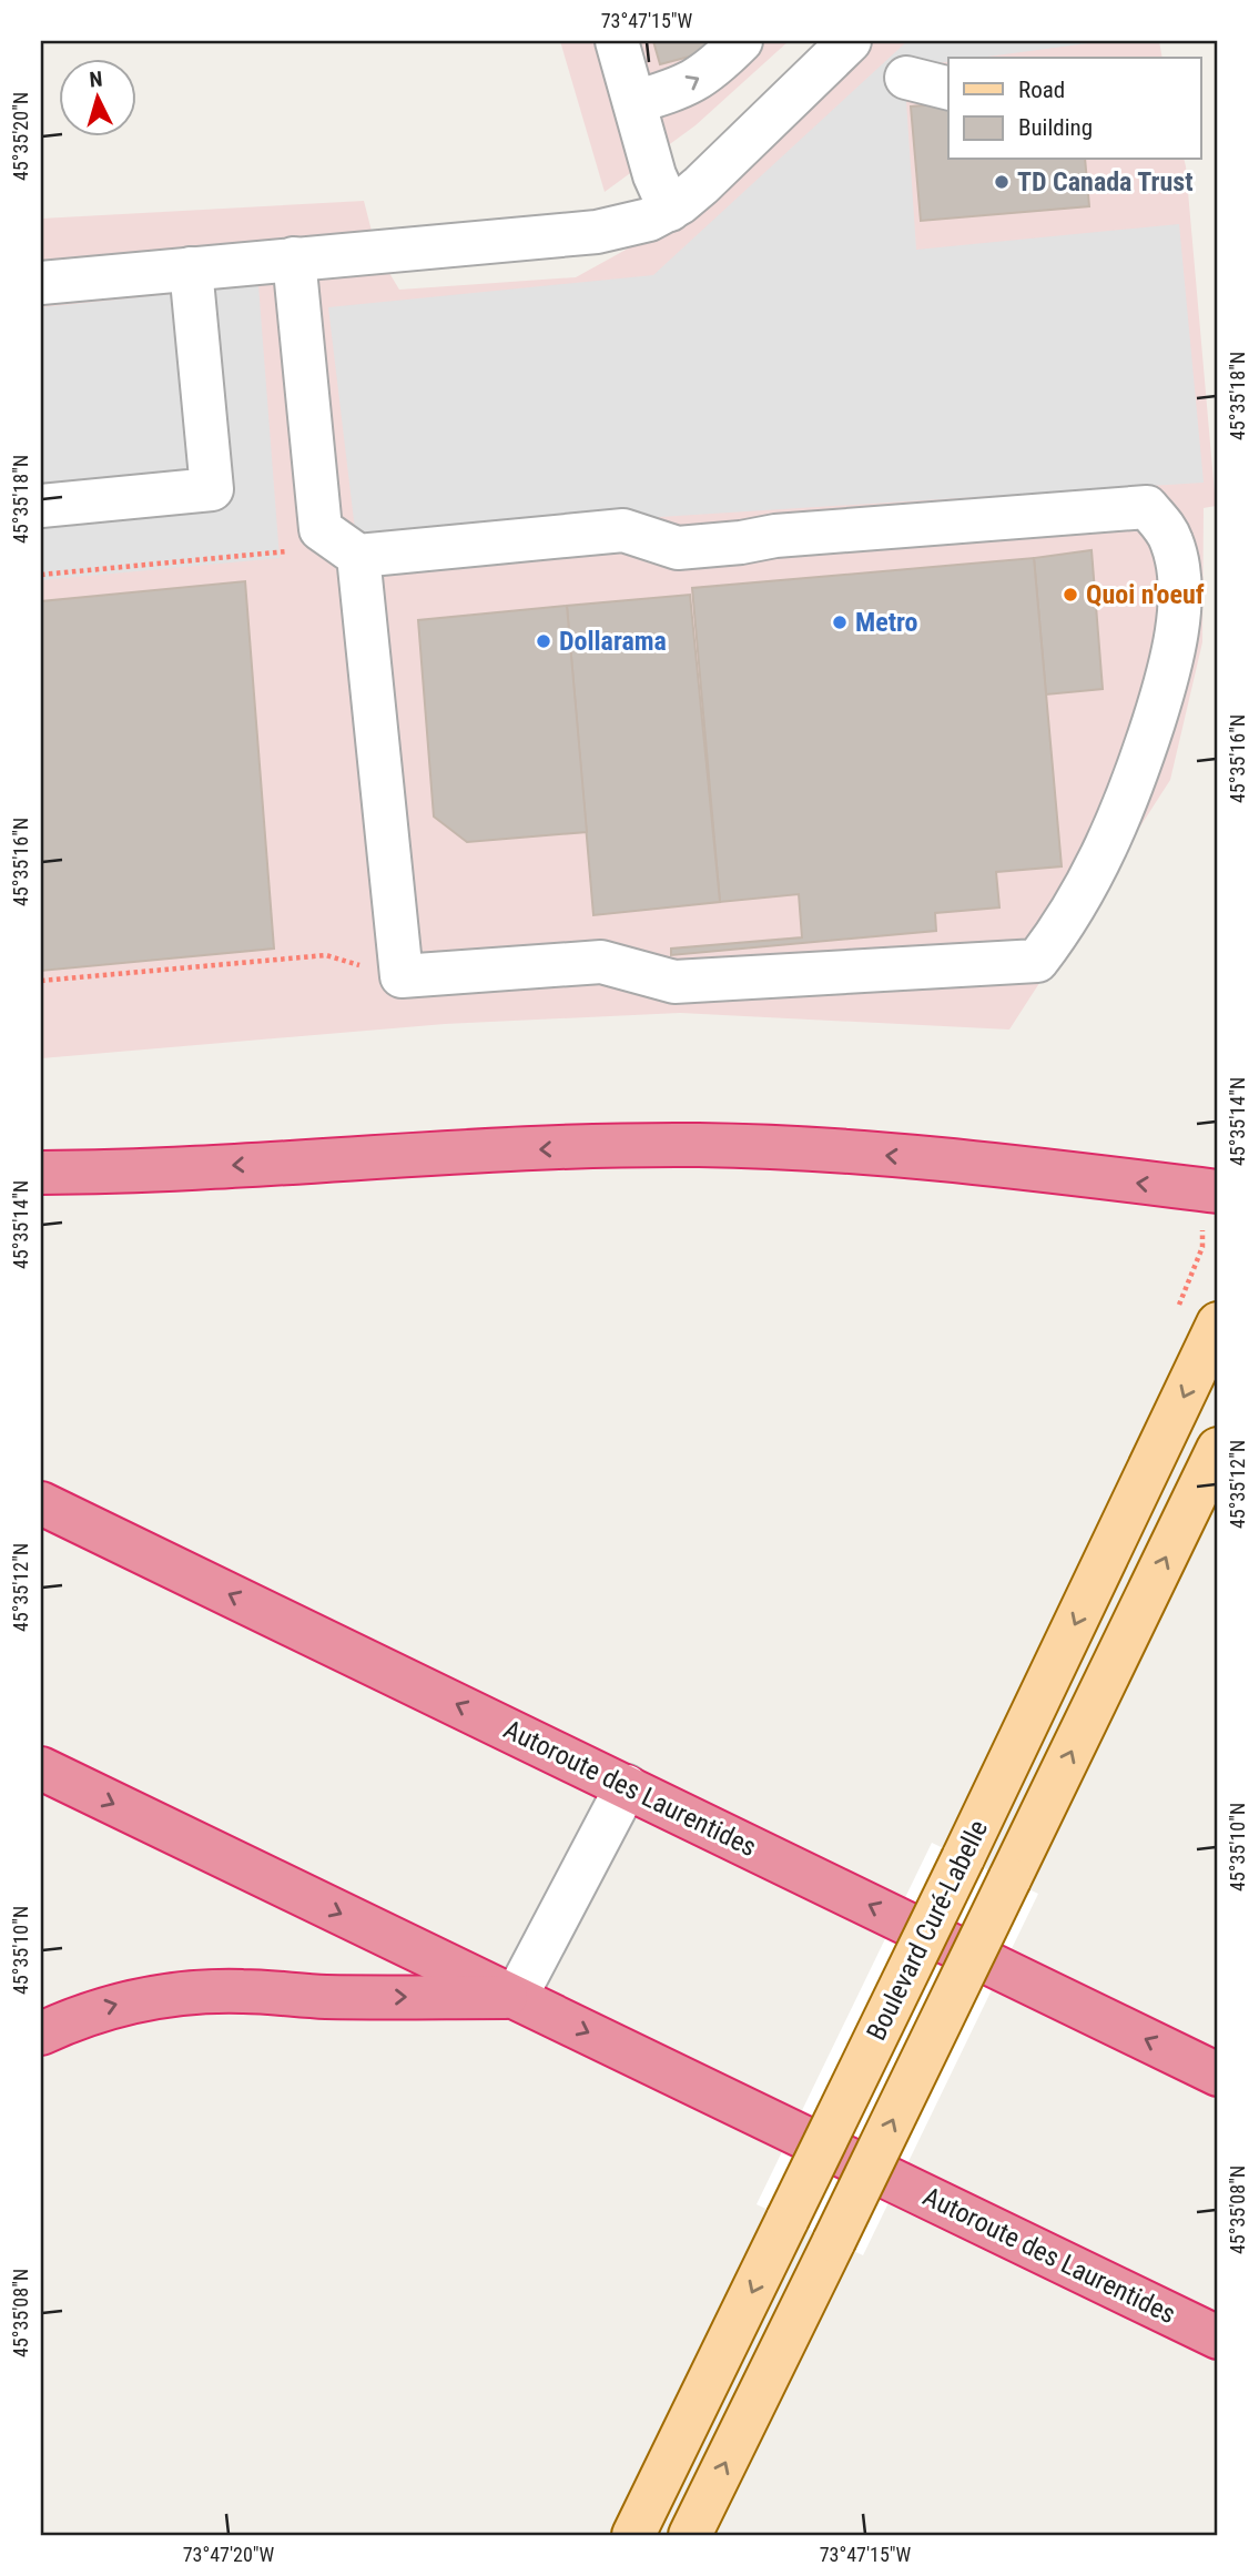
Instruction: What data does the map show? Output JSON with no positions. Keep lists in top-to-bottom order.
{
  "streets": {
    "highway": ["Autoroute des Laurentides"],
    "main road": ["Boulevard Curé-Labelle"]
  },
  "places": [
    "TD Canada Trust",
    "Quoi n'oeuf",
    "Metro",
    "Dollarama"
  ],
  "legend": ["Road", "Building"],
  "north": "top",
  "coordinates": [
    "73°47'15\"W",
    "45°35'20\"N",
    "45°35'18\"N",
    "45°35'16\"N",
    "45°35'14\"N",
    "45°35'12\"N",
    "45°35'10\"N",
    "45°35'08\"N",
    "73°47'20\"W"
  ]
}
